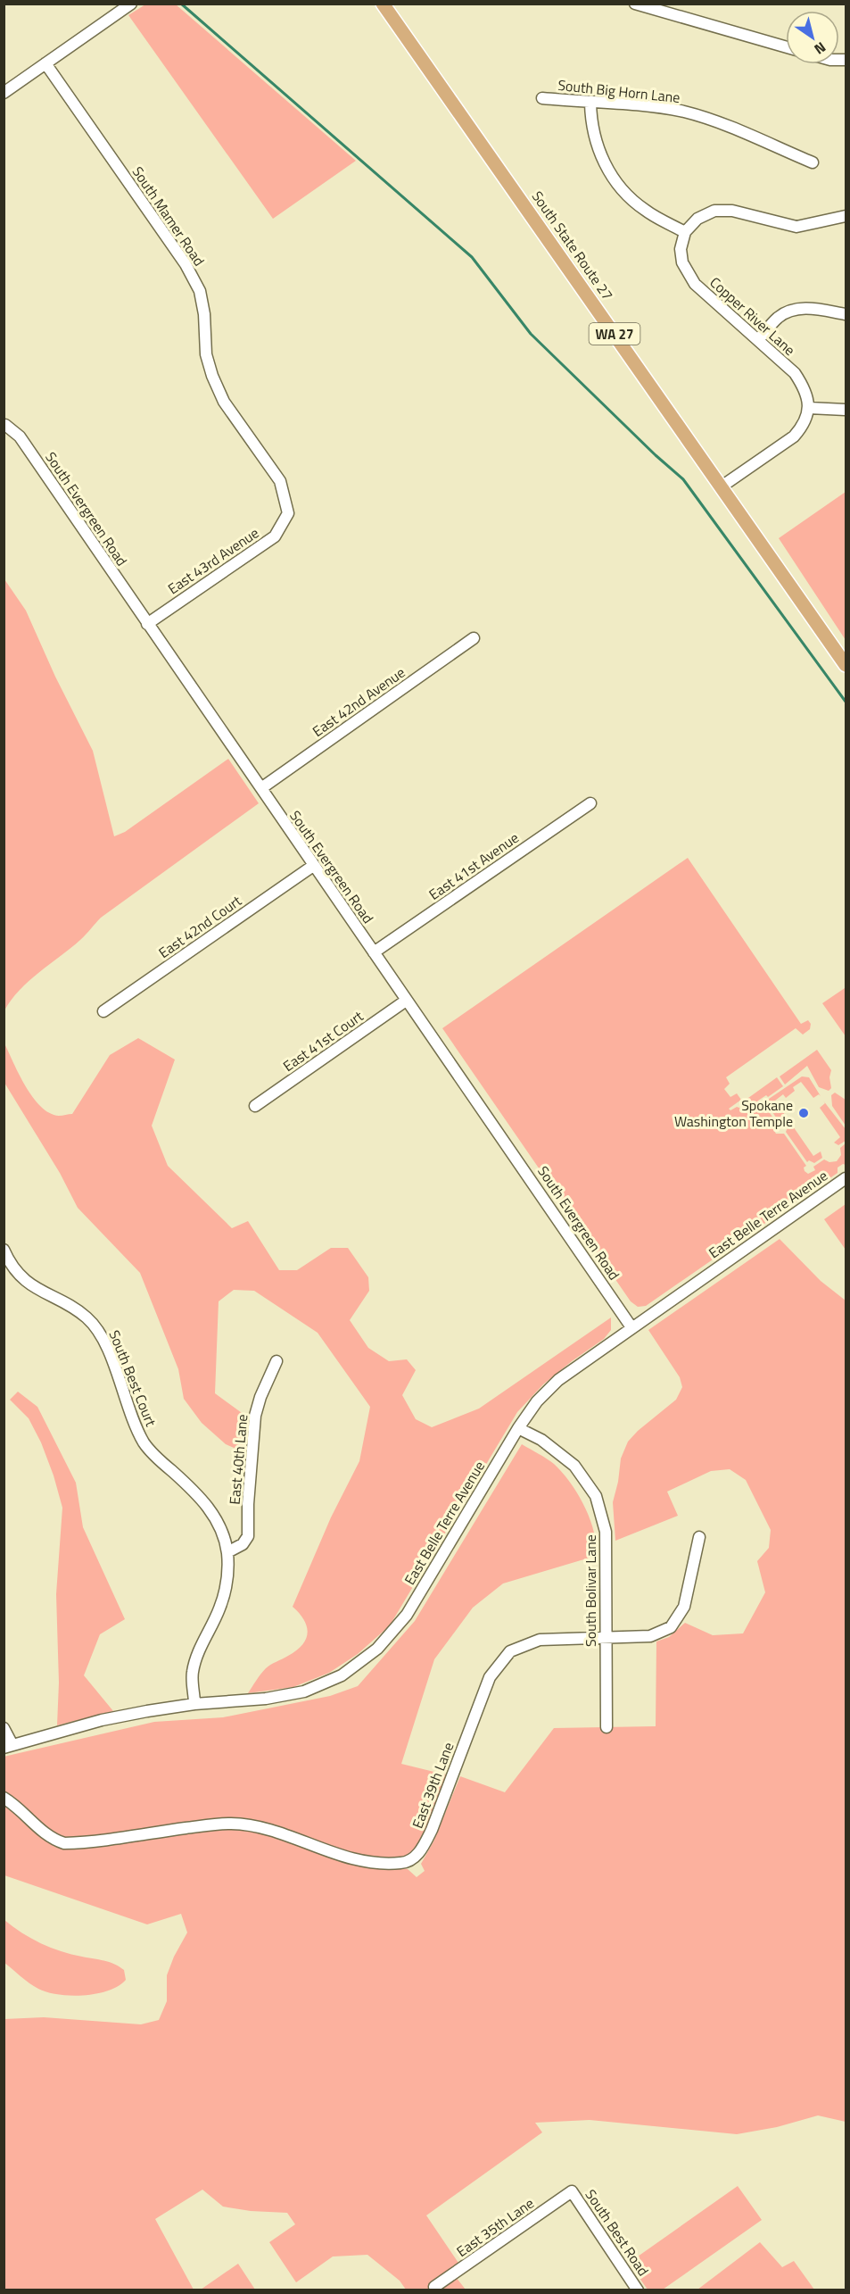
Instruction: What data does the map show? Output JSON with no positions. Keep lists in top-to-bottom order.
{
  "streets": {
    "main road": ["South State Route 27", "WA 27"],
    "street": [
      "South Big Horn Lane",
      "South Mamer Road",
      "Copper River Lane",
      "South Evergreen Road",
      "East 43rd Avenue",
      "East 42nd Avenue",
      "East 41st Avenue",
      "East 42nd Court",
      "East 41st Court",
      "East Belle Terre Avenue",
      "South Best Court",
      "East 40th Lane",
      "South Bolivar Lane",
      "East 39th Lane",
      "East 35th Lane",
      "South Best Road"
    ]
  },
  "crossings": [
    ["South Mamer Road", "East 43rd Avenue"],
    ["South Evergreen Road", "East 43rd Avenue"],
    ["South Evergreen Road", "East 42nd Avenue"],
    ["South Evergreen Road", "East 41st Avenue"],
    ["South Evergreen Road", "East 42nd Court"],
    ["South Evergreen Road", "East 41st Court"],
    ["South Evergreen Road", "East Belle Terre Avenue"],
    ["East Belle Terre Avenue", "South Best Court"],
    ["East Belle Terre Avenue", "South Bolivar Lane"],
    ["South Best Court", "East 40th Lane"],
    ["South Bolivar Lane", "East 39th Lane"],
    ["East 35th Lane", "South Best Road"]
  ],
  "places": ["Spokane Washington Temple"],
  "north": "bottom right"
}
